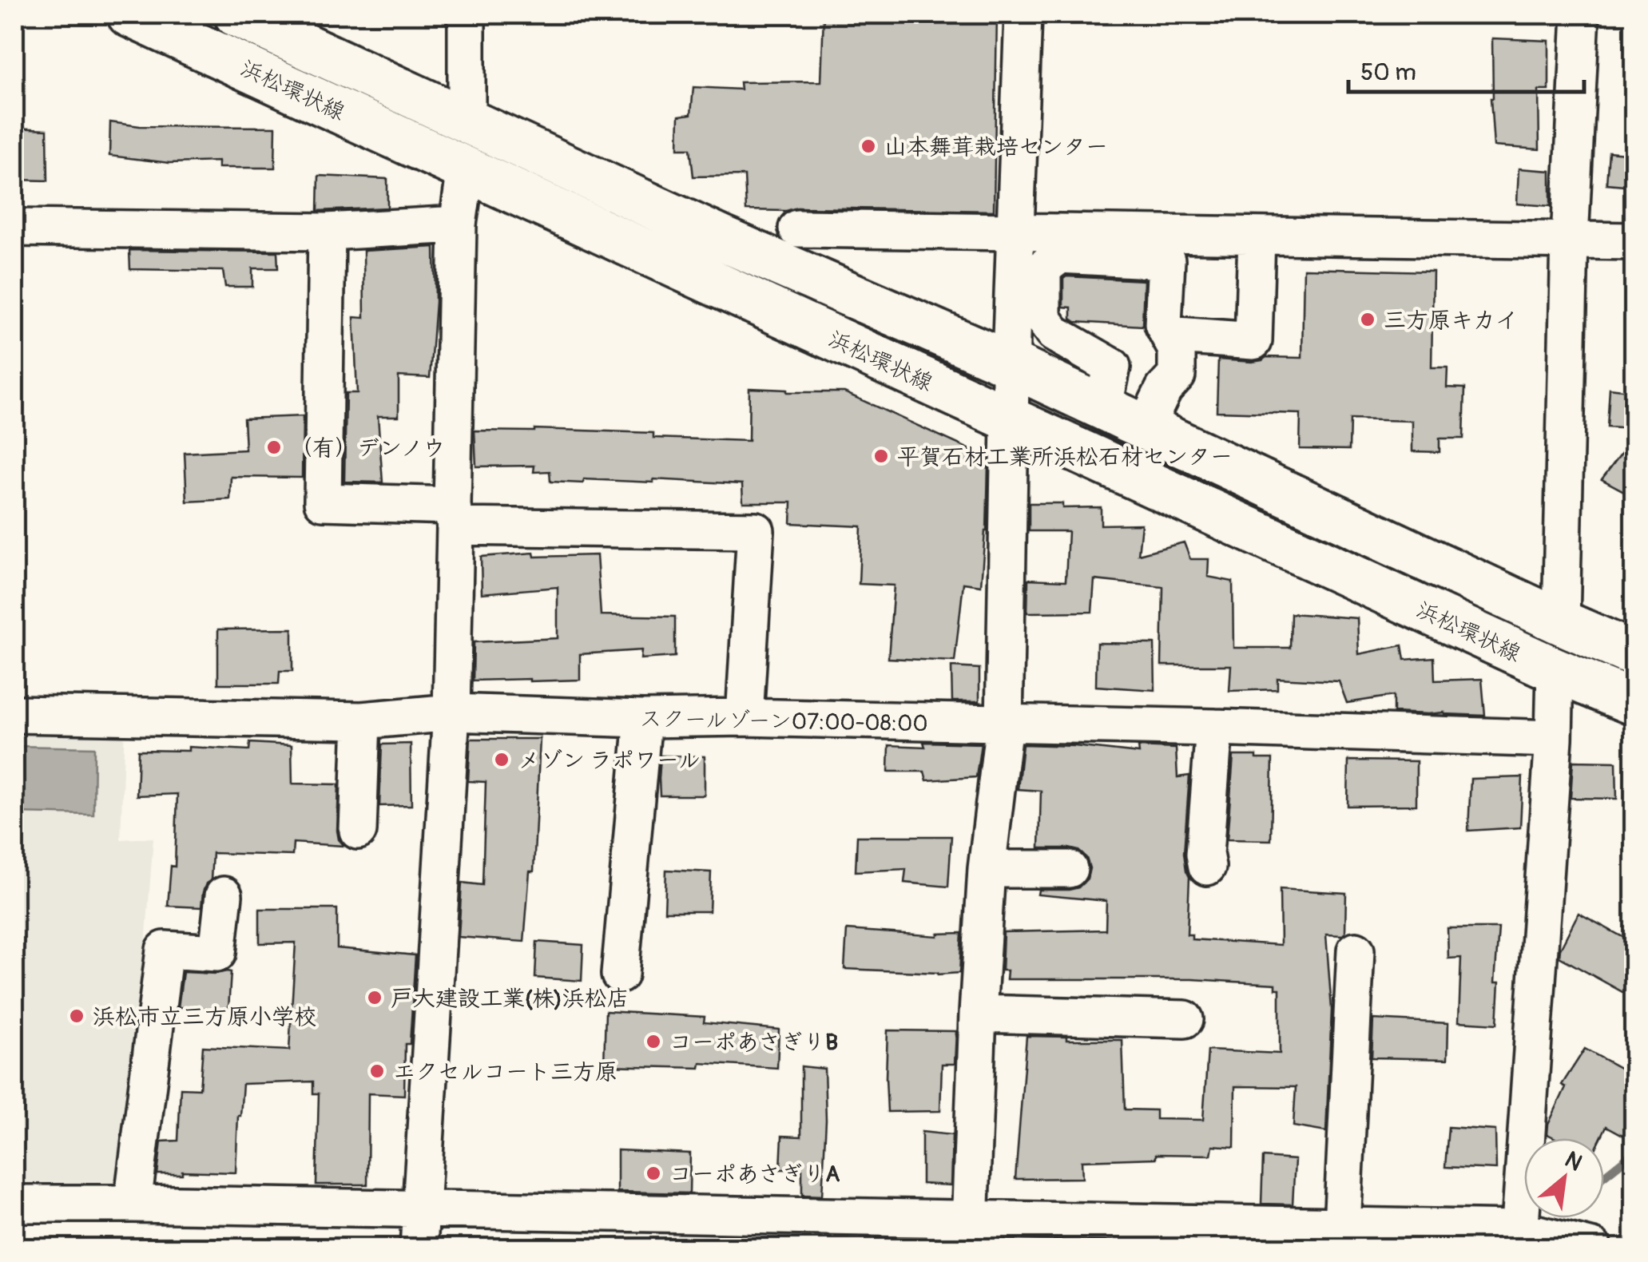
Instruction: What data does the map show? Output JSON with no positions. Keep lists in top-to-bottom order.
{
  "streets": {
    "highway": ["浜松環状線"],
    "street": ["スクールゾーン07:00-08:00"]
  },
  "places": [
    "山本舞茸栽培センター",
    "三方原キカイ",
    "（有）デンノウ",
    "平賀石材工業所浜松石材センター",
    "メゾン ラポワール",
    "戸大建設工業(株)浜松店",
    "浜松市立三方原小学校",
    "コーポあさぎりB",
    "エクセルコート三方原",
    "コーポあさぎりA"
  ],
  "scale_bar": "50 m",
  "north": "top right"
}
